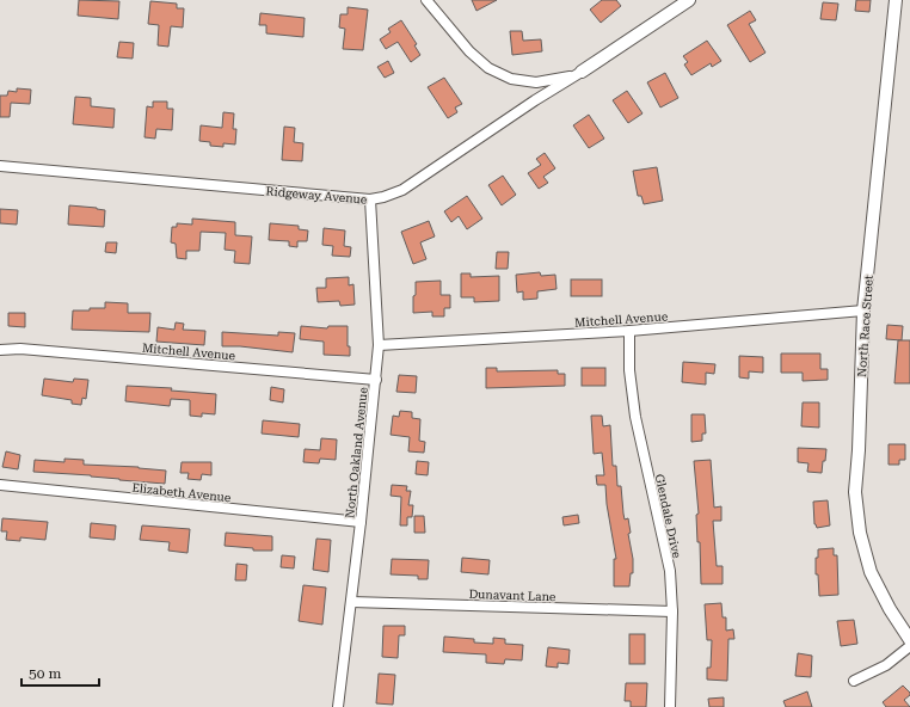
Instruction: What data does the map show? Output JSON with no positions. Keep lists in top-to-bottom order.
{
  "streets": {
    "street": [
      "Ridgeway Avenue",
      "Mitchell Avenue",
      "North Race Street",
      "North Oakland Avenue",
      "Elizabeth Avenue",
      "Glendale Drive",
      "Dunavant Lane"
    ]
  },
  "crossings": [
    ["Ridgeway Avenue", "North Oakland Avenue"],
    ["Mitchell Avenue", "North Race Street"],
    ["Mitchell Avenue", "North Oakland Avenue"],
    ["Mitchell Avenue", "Glendale Drive"],
    ["North Oakland Avenue", "Elizabeth Avenue"],
    ["North Oakland Avenue", "Dunavant Lane"],
    ["Glendale Drive", "Dunavant Lane"]
  ],
  "scale_bar": "50 m"
}
